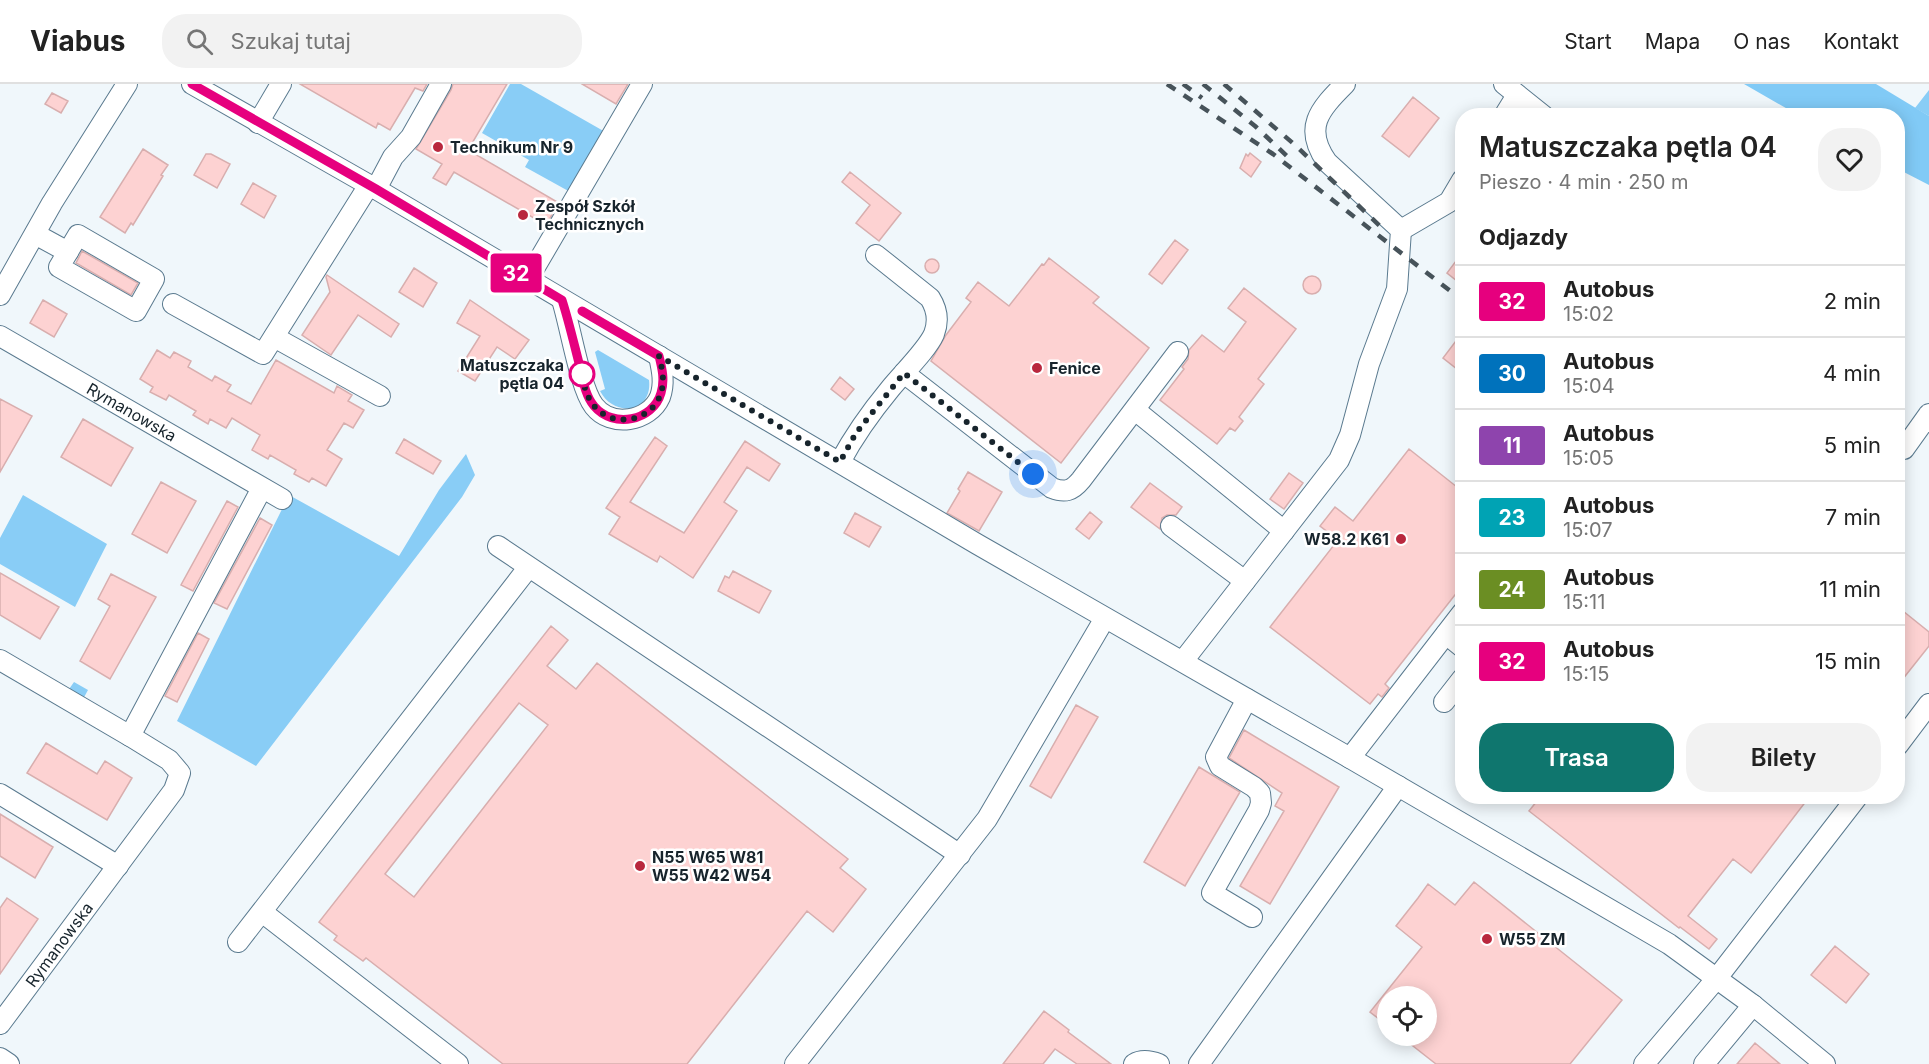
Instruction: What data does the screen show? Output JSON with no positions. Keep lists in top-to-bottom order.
{
  "streets": {
    "street": ["Rymanowska"]
  },
  "places": [
    "Technikum Nr 9",
    "Zespół Szkół Technicznych",
    "Fenice",
    "Matuszczaka pętla 04",
    "W58.2 K61",
    "N55 W65 W81 W55 W42 W54",
    "W55 ZM"
  ],
  "lines": ["bus line 32"],
  "page": {
    "header": "Viabus",
    "search": "Szukaj tutaj",
    "nav": [
      "Start",
      "Mapa",
      "O nas",
      "Kontakt"
    ],
    "on_map": "32",
    "heading": [
      ["Matuszczaka pętla 04", "Pieszo · 4 min · 250 m"],
      "Odjazdy"
    ],
    "list": [
      {
        "mark": "32",
        "name": "Autobus",
        "note": "15:02",
        "value": "2 min"
      },
      {
        "mark": "30",
        "name": "Autobus",
        "note": "15:04",
        "value": "4 min"
      },
      {
        "mark": "11",
        "name": "Autobus",
        "note": "15:05",
        "value": "5 min"
      },
      {
        "mark": "23",
        "name": "Autobus",
        "note": "15:07",
        "value": "7 min"
      },
      {
        "mark": "24",
        "name": "Autobus",
        "note": "15:11",
        "value": "11 min"
      },
      {
        "mark": "32",
        "name": "Autobus",
        "note": "15:15",
        "value": "15 min"
      }
    ],
    "buttons": ["Trasa", "Bilety"]
  }
}
